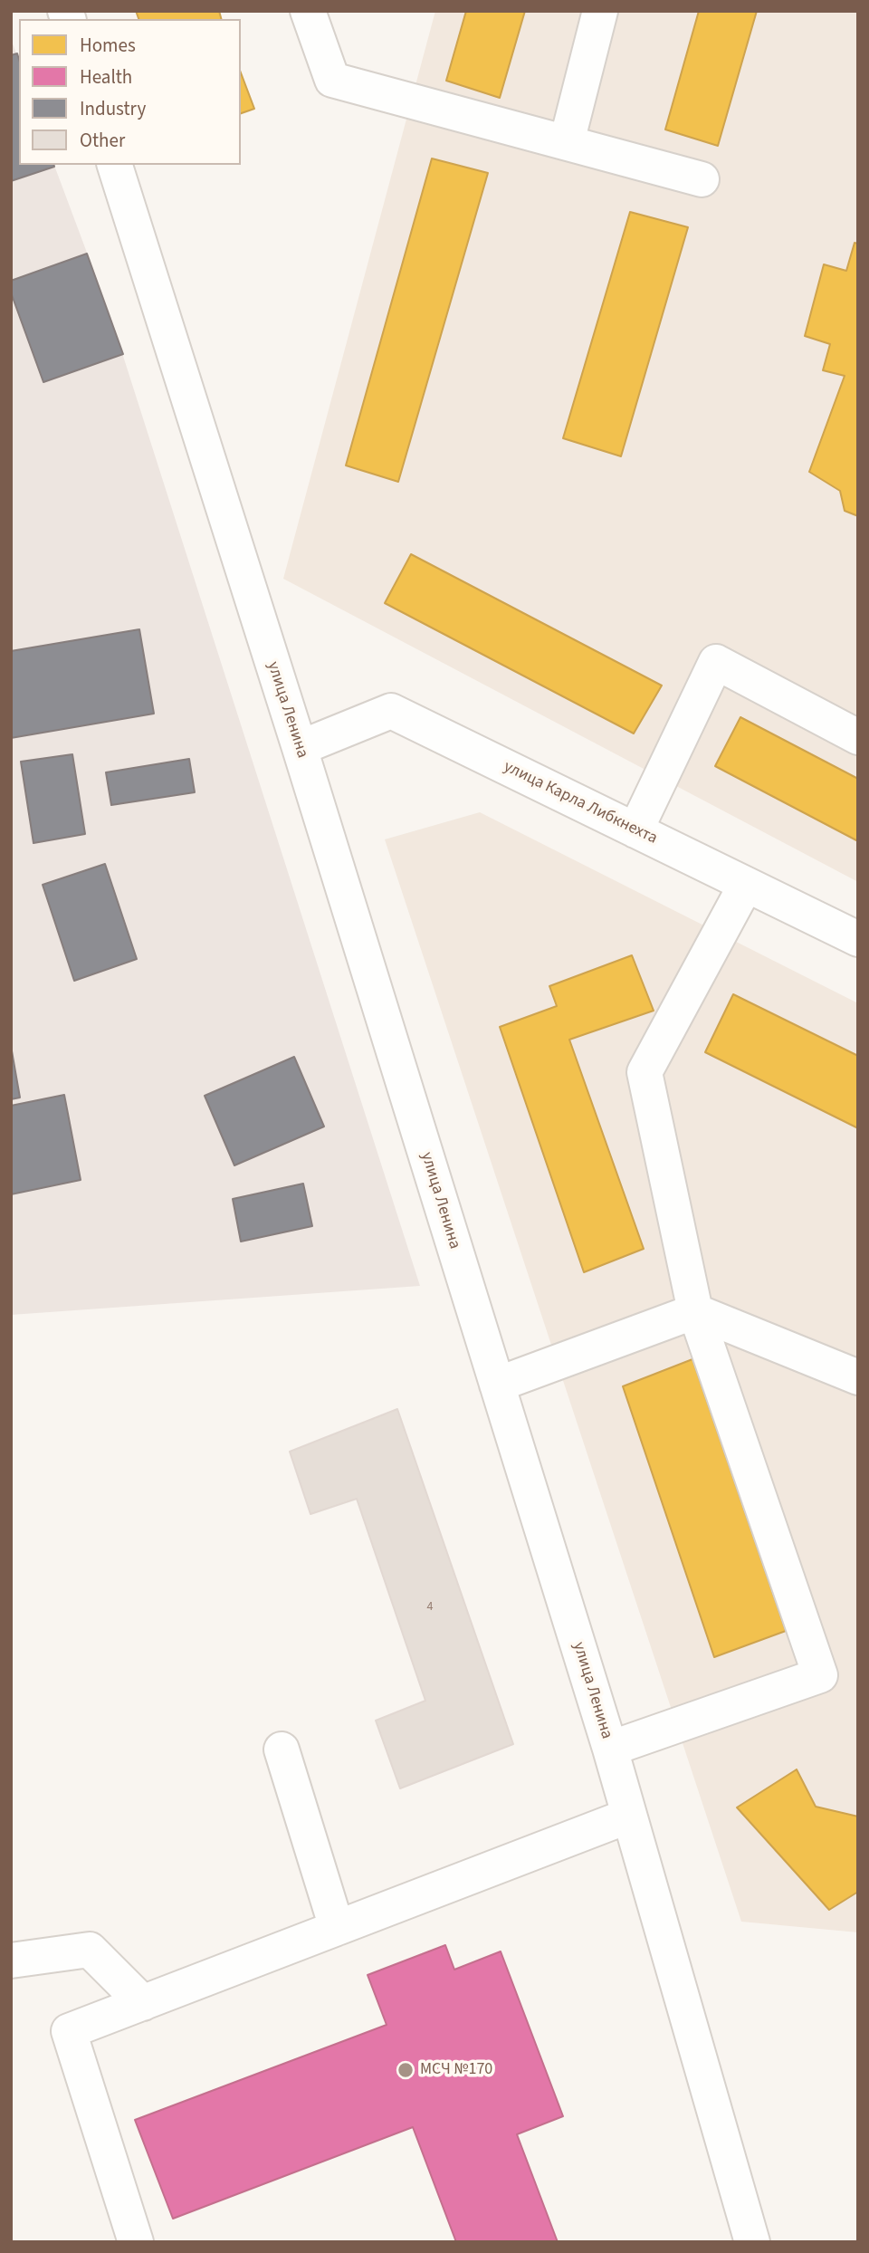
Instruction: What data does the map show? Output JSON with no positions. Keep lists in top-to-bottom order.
{
  "streets": {
    "street": ["улица Ленина", "улица Карла Либкнехта"]
  },
  "crossings": [
    ["улица Ленина", "улица Карла Либкнехта"]
  ],
  "places": ["МСЧ №170"],
  "house_numbers": ["4"],
  "legend": [
    "Homes",
    "Health",
    "Industry",
    "Other"
  ]
}
